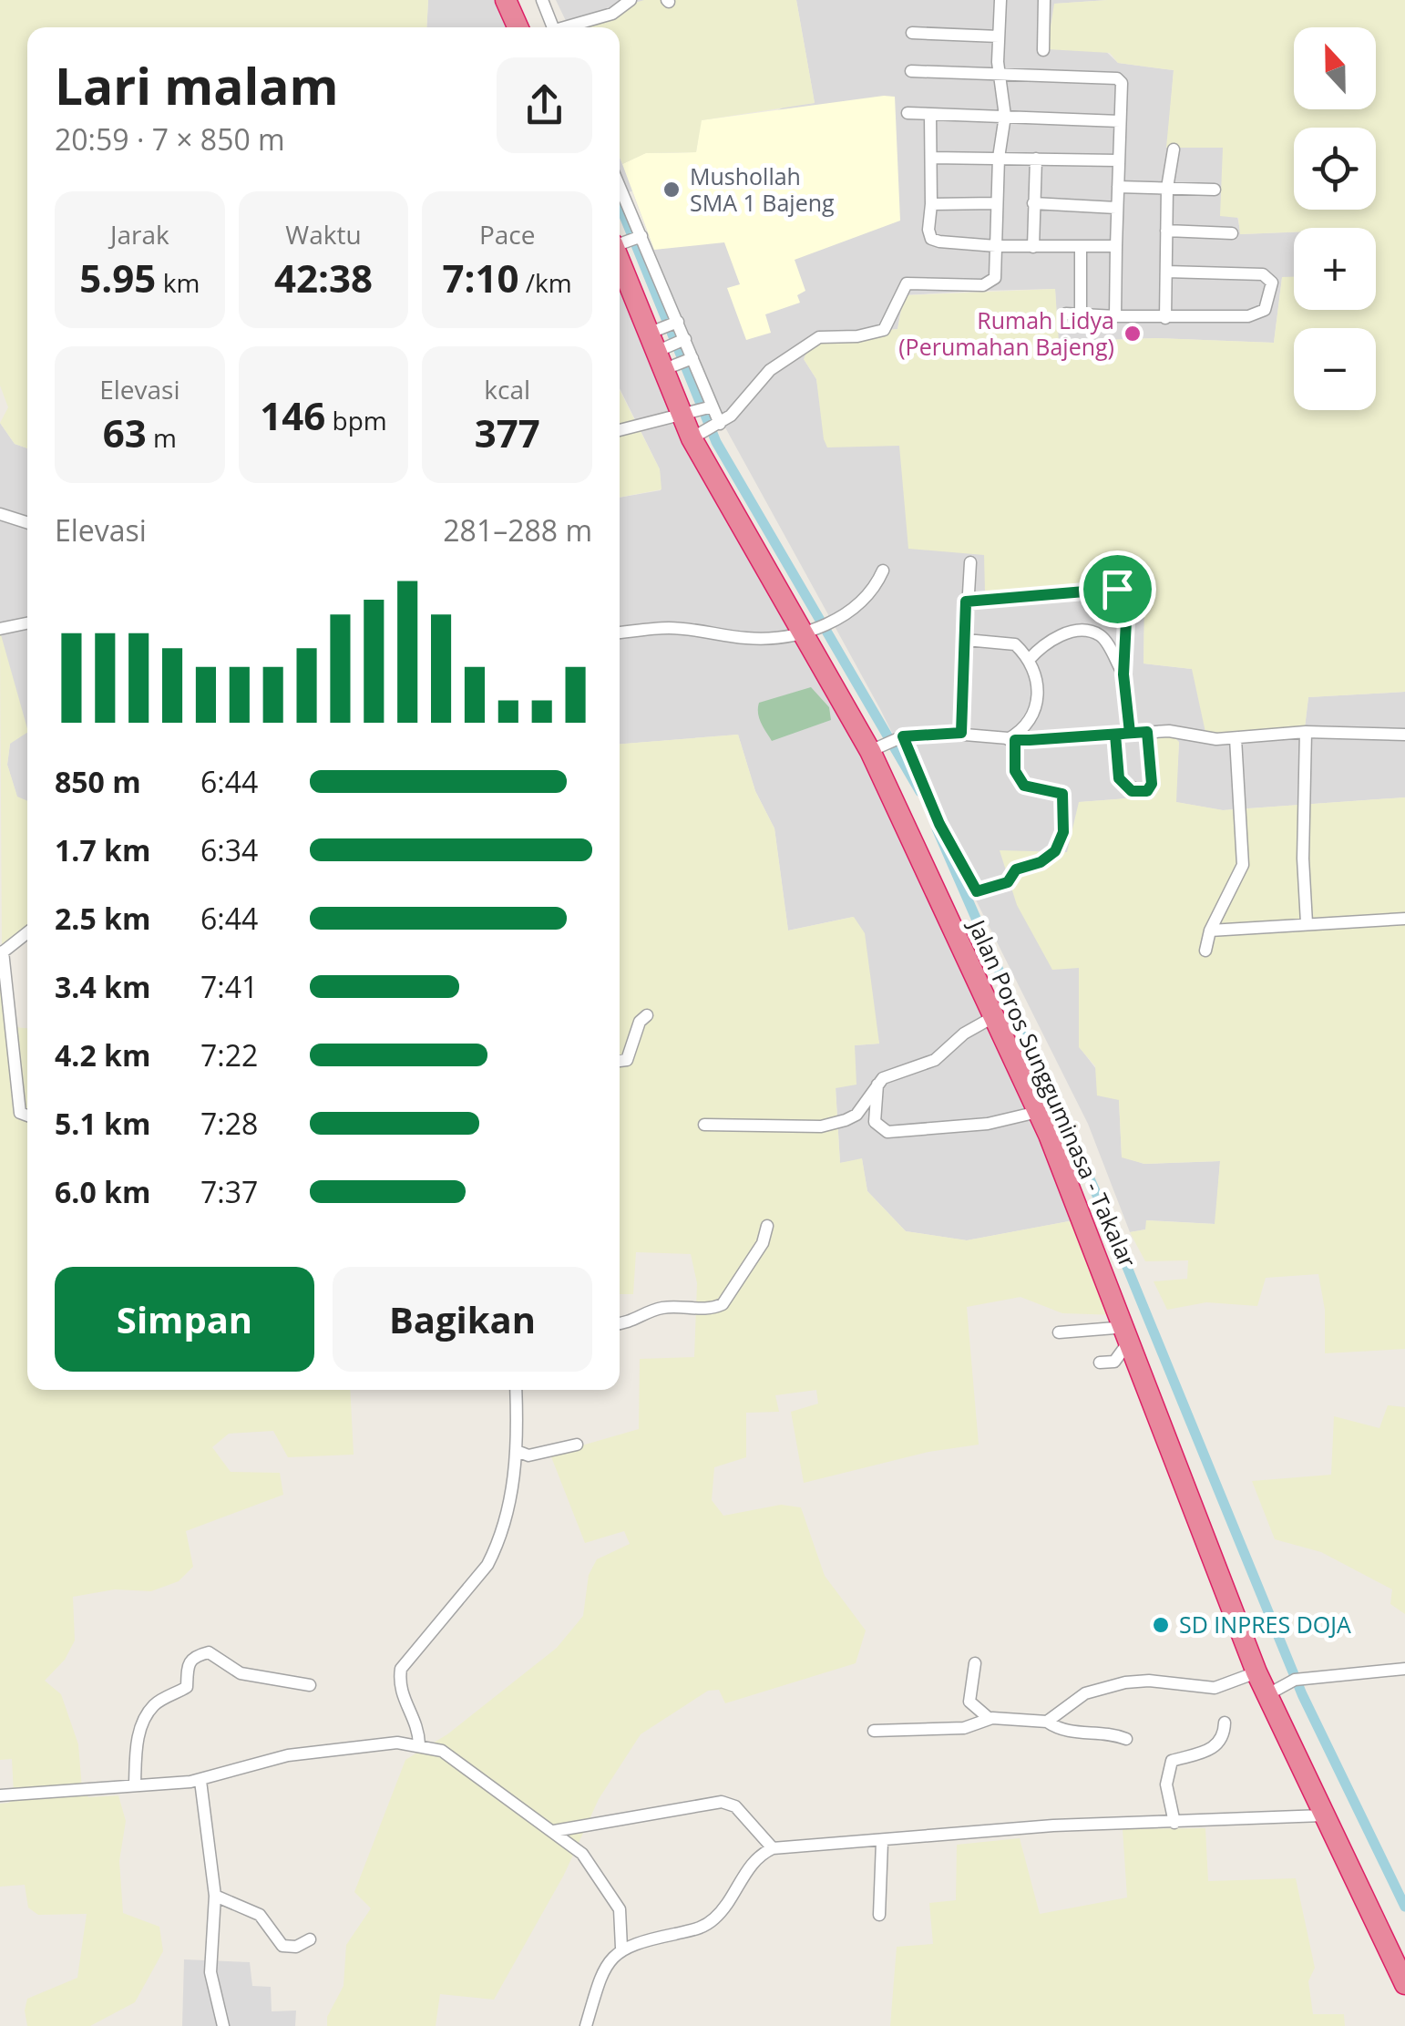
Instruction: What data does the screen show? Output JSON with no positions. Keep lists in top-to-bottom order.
{
  "streets": {
    "highway": ["Jalan Poros Sungguminasa - Takalar"]
  },
  "places": ["Mushollah SMA 1 Bajeng", "Rumah Lidya (Perumahan Bajeng)", "SD INPRES DOJA"],
  "north": "top",
  "page": {
    "map_buttons": ["+", "−"],
    "heading": ["Lari malam", "20:59 · 7 × 850 m"],
    "stats": [
      ["Jarak", "5.95 km"],
      ["Waktu", "42:38"],
      ["Pace", "7:10 /km"],
      ["Elevasi", "63 m"],
      ["146 bpm"],
      ["kcal", "377"]
    ],
    "chart": ["Elevasi", "281–288 m"],
    "list": [
      {
        "name": "850 m",
        "note": "6:44"
      },
      {
        "name": "1.7 km",
        "note": "6:34"
      },
      {
        "name": "2.5 km",
        "note": "6:44"
      },
      {
        "name": "3.4 km",
        "note": "7:41"
      },
      {
        "name": "4.2 km",
        "note": "7:22"
      },
      {
        "name": "5.1 km",
        "note": "7:28"
      },
      {
        "name": "6.0 km",
        "note": "7:37"
      }
    ],
    "buttons": ["Simpan", "Bagikan"]
  }
}
